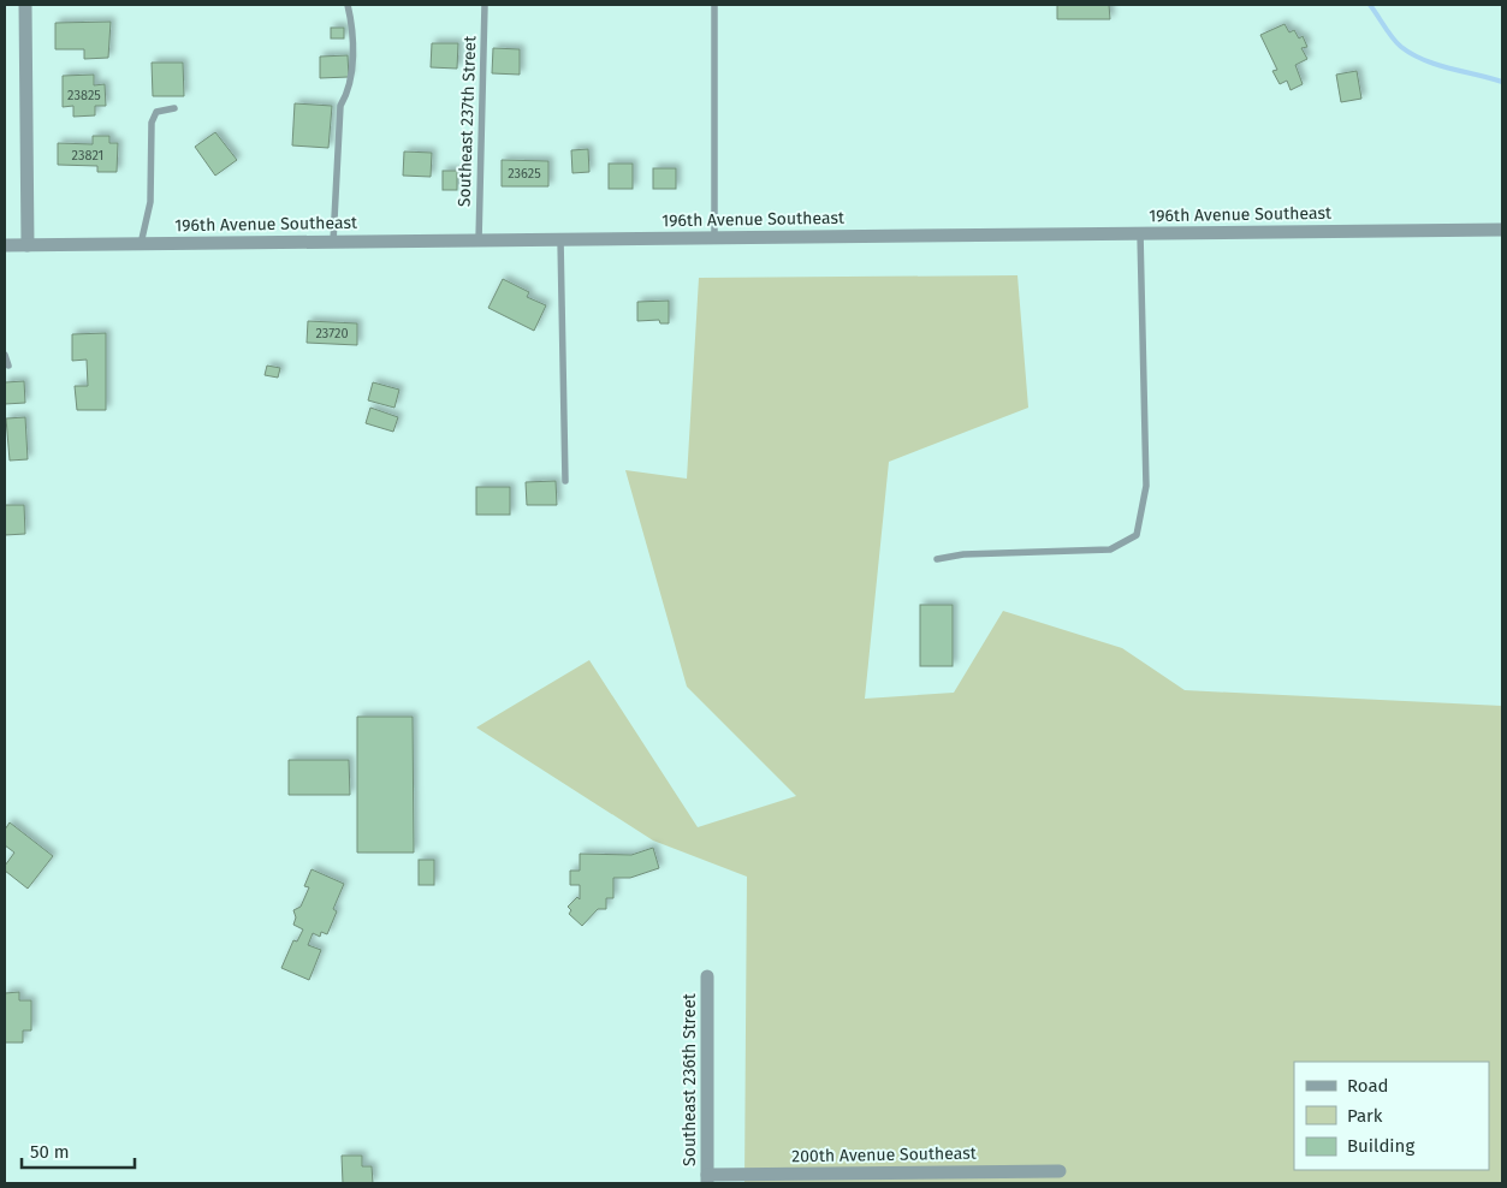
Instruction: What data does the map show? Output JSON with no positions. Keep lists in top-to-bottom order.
{
  "streets": {
    "street": ["196th Avenue Southeast", "Southeast 236th Street", "200th Avenue Southeast"],
    "lane": ["Southeast 237th Street"]
  },
  "crossings": [
    ["Southeast 237th Street", "196th Avenue Southeast"],
    ["Southeast 236th Street", "200th Avenue Southeast"]
  ],
  "house_numbers": [
    "23825",
    "23821",
    "23625",
    "23720"
  ],
  "legend": ["Road", "Park", "Building"],
  "scale_bar": "50 m"
}
